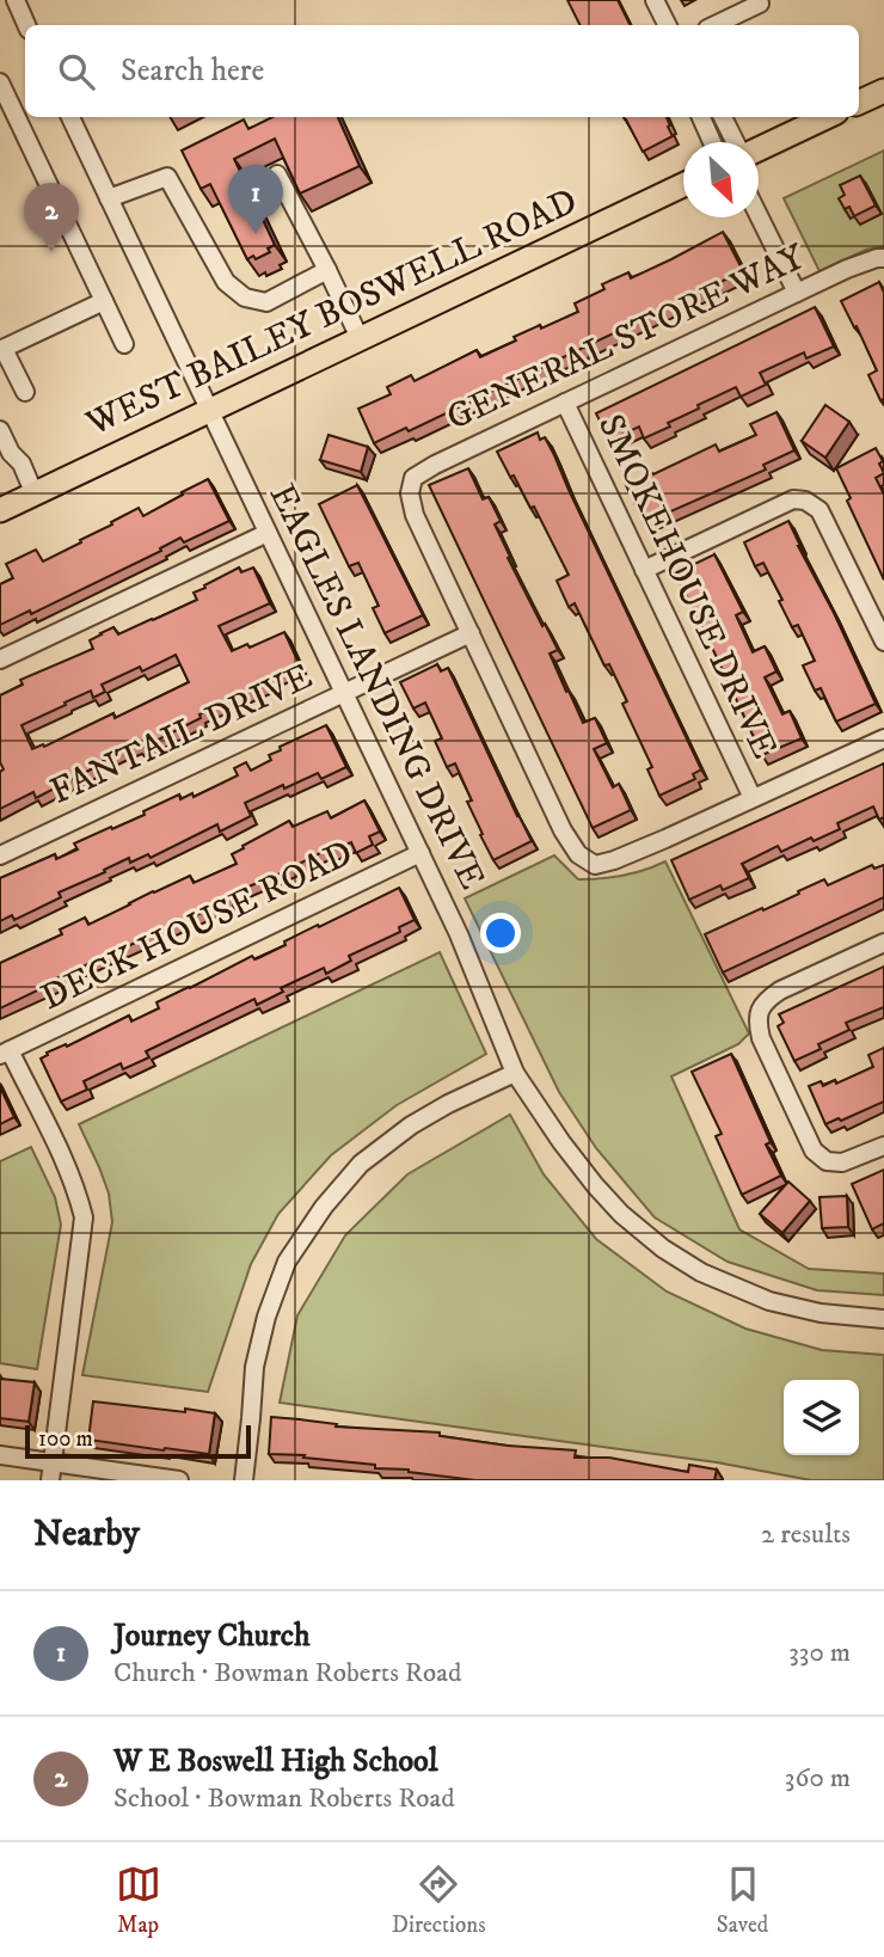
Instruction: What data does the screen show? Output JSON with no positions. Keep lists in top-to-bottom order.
{
  "streets": {
    "main road": ["WEST BAILEY BOSWELL ROAD"],
    "street": [
      "GENERAL STORE WAY",
      "SMOKEHOUSE DRIVE",
      "EAGLES LANDING DRIVE",
      "FANTAIL DRIVE",
      "DECK HOUSE ROAD"
    ]
  },
  "crossings": [
    ["WEST BAILEY BOSWELL ROAD", "EAGLES LANDING DRIVE"],
    ["GENERAL STORE WAY", "SMOKEHOUSE DRIVE"],
    ["GENERAL STORE WAY", "FANTAIL DRIVE"],
    ["EAGLES LANDING DRIVE", "FANTAIL DRIVE"],
    ["EAGLES LANDING DRIVE", "DECK HOUSE ROAD"]
  ],
  "scale_bar": "100 m",
  "north": "bottom right",
  "page": {
    "search": "Search here",
    "pins": ["1", "2"],
    "scale": "100 m",
    "heading": ["Nearby", "2 results"],
    "list": [
      {
        "mark": "1",
        "name": "Journey Church",
        "note": "Church · Bowman Roberts Road",
        "value": "330 m"
      },
      {
        "mark": "2",
        "name": "W E Boswell High School",
        "note": "School · Bowman Roberts Road",
        "value": "360 m"
      }
    ],
    "nav": ["Map", "Directions", "Saved"]
  }
}
